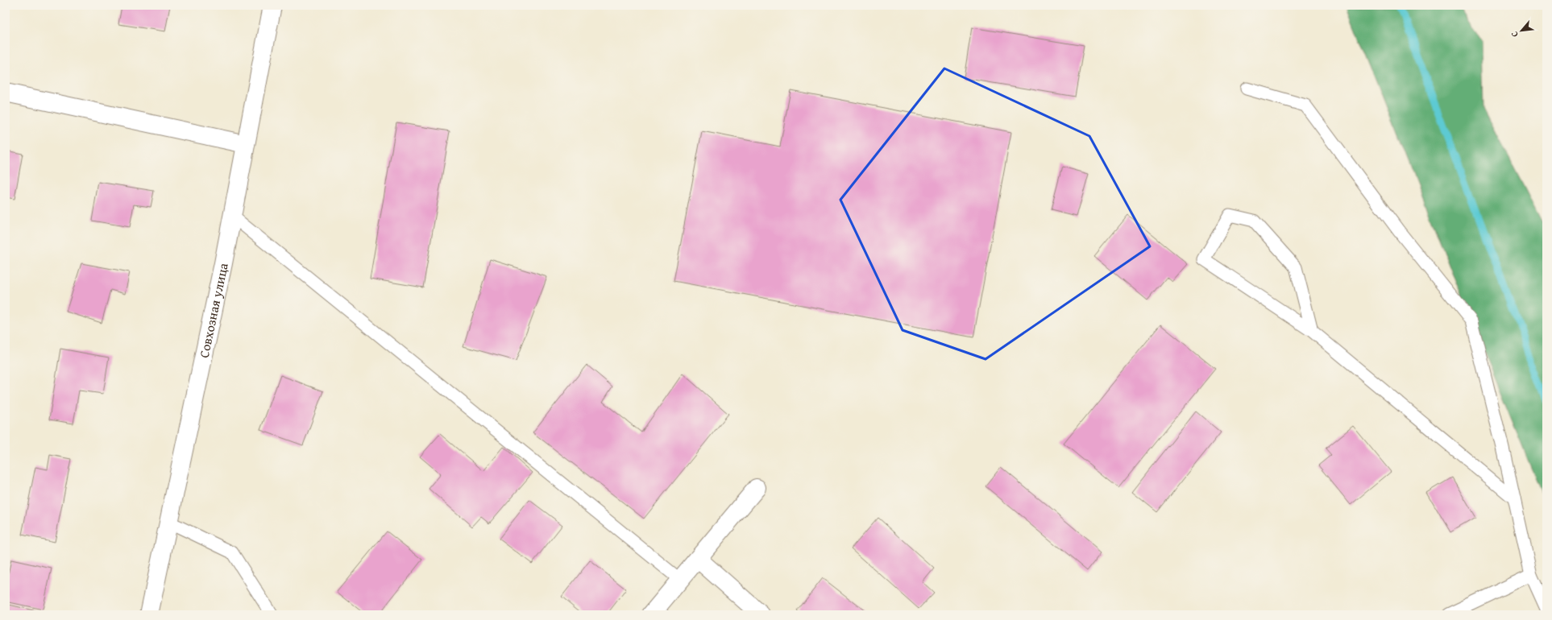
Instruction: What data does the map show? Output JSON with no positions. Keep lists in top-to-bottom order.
{
  "streets": {
    "street": ["Совхозная улица"]
  },
  "north": "bottom left"
}
